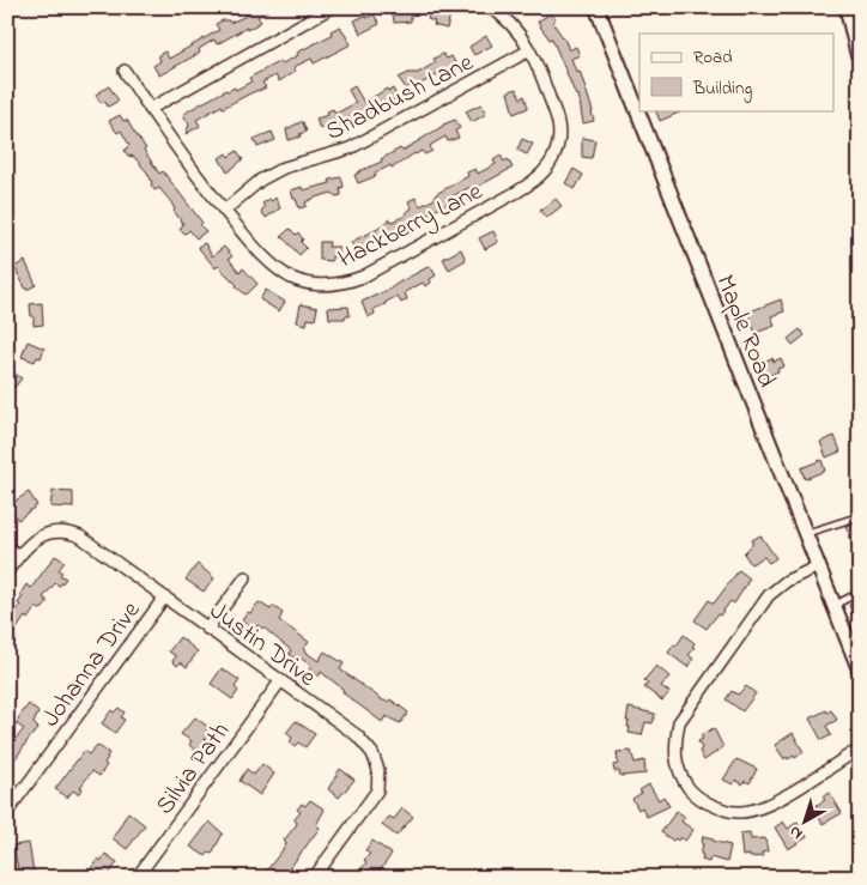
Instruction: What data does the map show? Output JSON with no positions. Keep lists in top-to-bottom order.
{
  "streets": {
    "street": [
      "Shadbush Lane",
      "Hackberry Lane",
      "Maple Road",
      "Justin Drive",
      "Johanna Drive",
      "Silvia Path"
    ]
  },
  "crossings": [
    ["Shadbush Lane", "Hackberry Lane"],
    ["Justin Drive", "Johanna Drive"],
    ["Justin Drive", "Silvia Path"]
  ],
  "legend": ["Road", "Building"],
  "north": "bottom left"
}
